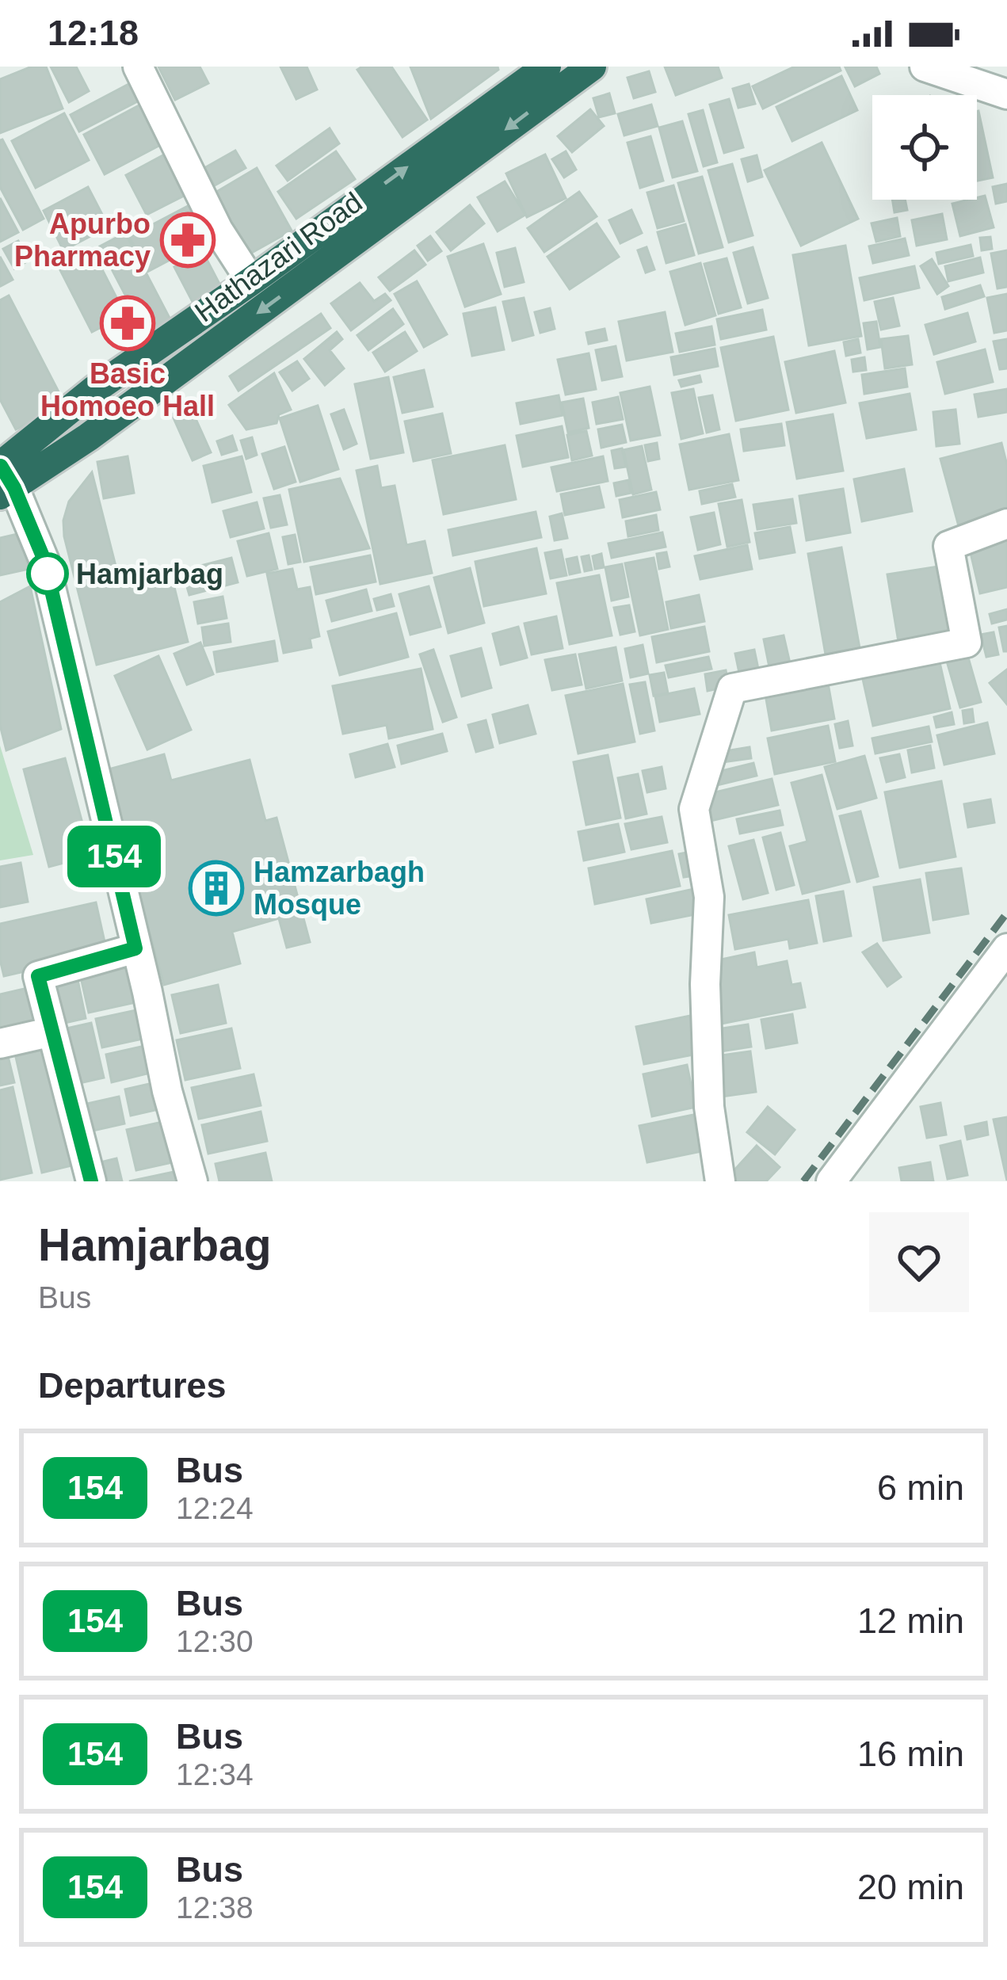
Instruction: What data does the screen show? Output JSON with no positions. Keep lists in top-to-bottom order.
{
  "streets": {
    "highway": ["Hathazari Road"]
  },
  "places": {
    "pharmacy": ["Apurbo Pharmacy", "Basic Homoeo Hall"],
    "other": ["Hamjarbag"],
    "building": ["Hamzarbagh Mosque"]
  },
  "lines": ["bus line 154"],
  "page": {
    "status": "12:18",
    "on_map": "154",
    "heading": [
      ["Hamjarbag", "Bus"],
      "Departures"
    ],
    "list": [
      {
        "mark": "154",
        "name": "Bus",
        "note": "12:24",
        "value": "6 min"
      },
      {
        "mark": "154",
        "name": "Bus",
        "note": "12:30",
        "value": "12 min"
      },
      {
        "mark": "154",
        "name": "Bus",
        "note": "12:34",
        "value": "16 min"
      },
      {
        "mark": "154",
        "name": "Bus",
        "note": "12:38",
        "value": "20 min"
      }
    ]
  }
}
